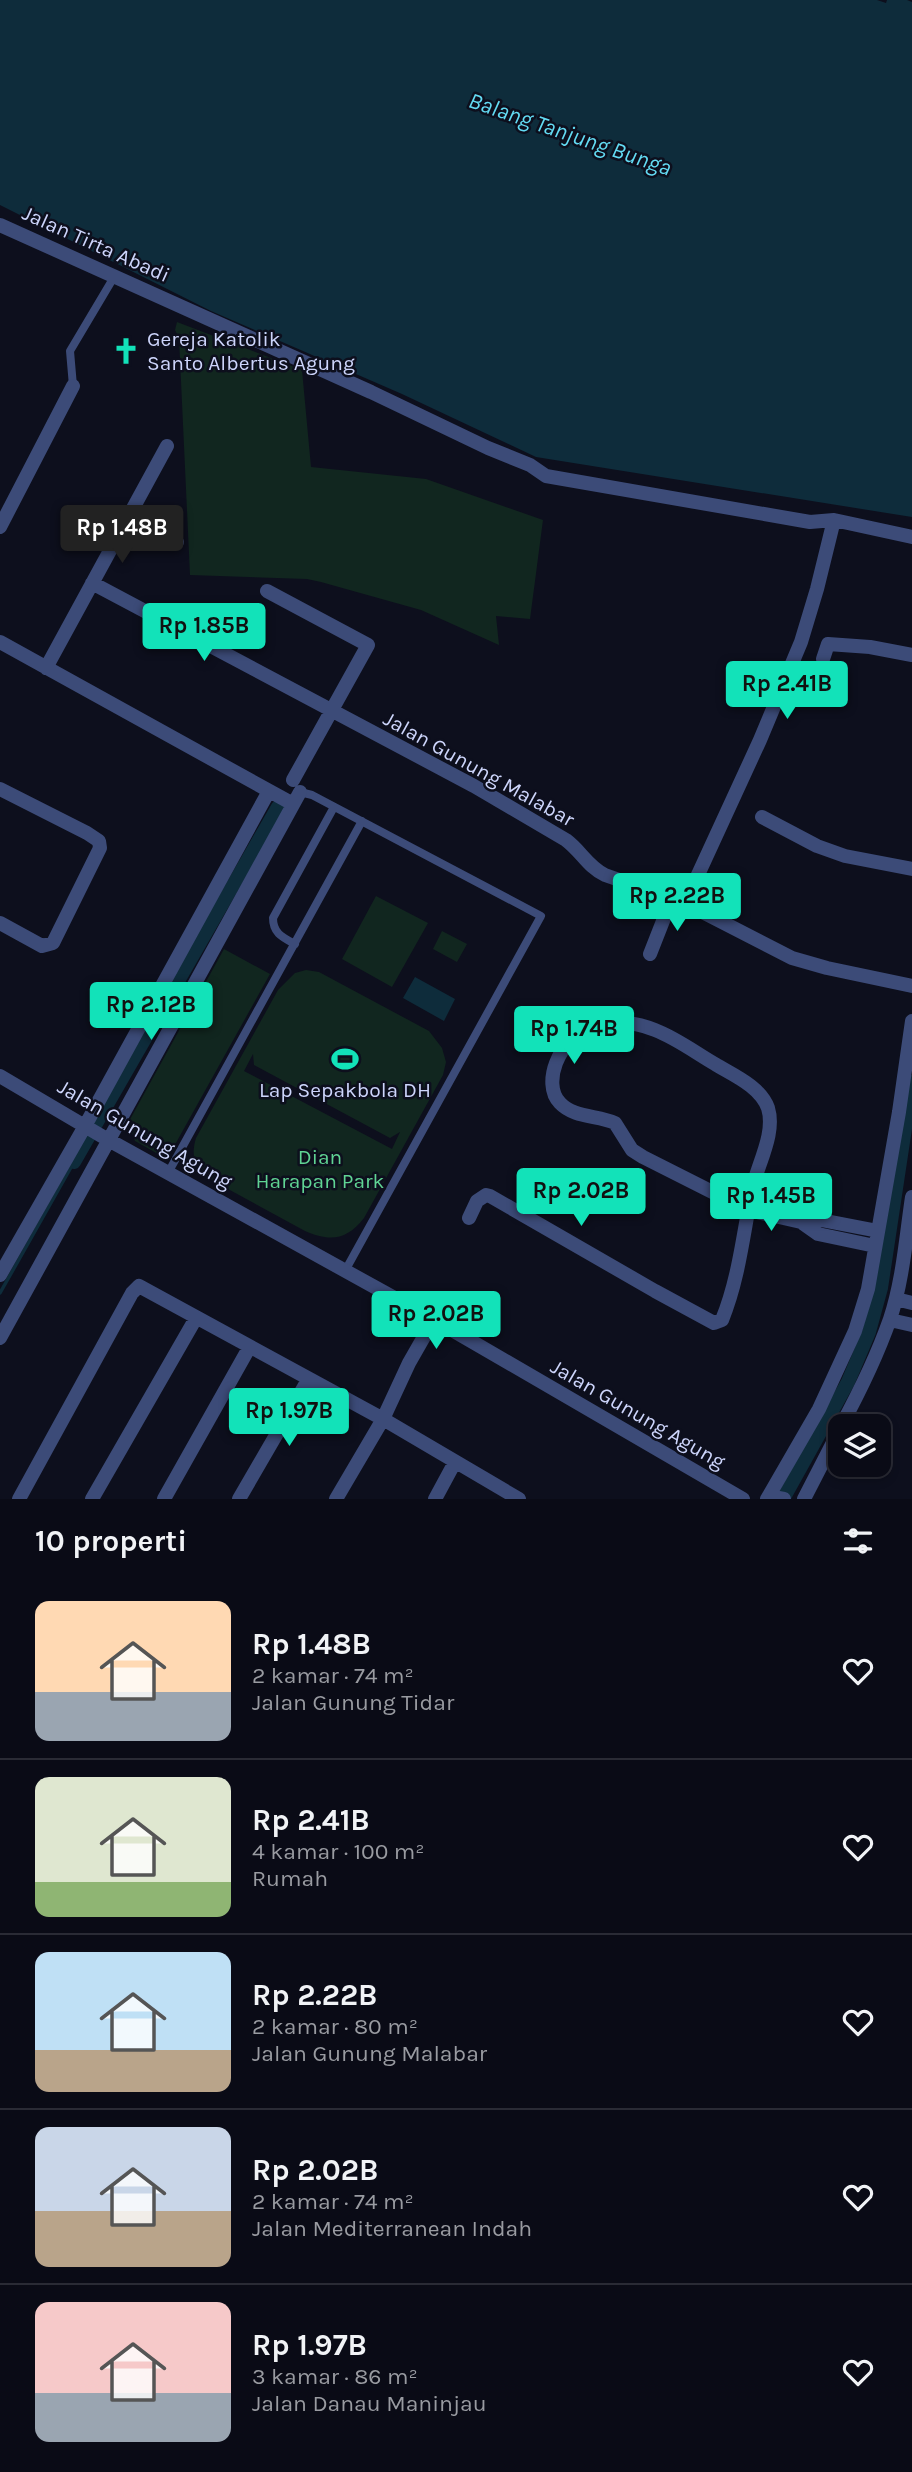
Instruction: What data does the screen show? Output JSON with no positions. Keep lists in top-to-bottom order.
{
  "streets": {
    "street": ["Jalan Tirta Abadi", "Jalan Gunung Malabar", "Jalan Gunung Agung"]
  },
  "water": ["Balang Tanjung Bunga"],
  "parks": ["Dian Harapan Park"],
  "places": {
    "church": ["Gereja Katolik Santo Albertus Agung"],
    "sports": ["Lap Sepakbola DH"]
  },
  "page": {
    "price": [
      "Rp 1.48B",
      "Rp 1.85B",
      "Rp 2.41B",
      "Rp 2.22B",
      "Rp 2.12B",
      "Rp 1.74B",
      "Rp 2.02B",
      "Rp 1.45B",
      "Rp 2.02B",
      "Rp 1.97B"
    ],
    "heading": "10 properti",
    "list": [
      {
        "name": "Rp 1.48B",
        "note": "2 kamar · 74 m² · Jalan Gunung Tidar"
      },
      {
        "name": "Rp 2.41B",
        "note": "4 kamar · 100 m² · Rumah"
      },
      {
        "name": "Rp 2.22B",
        "note": "2 kamar · 80 m² · Jalan Gunung Malabar"
      },
      {
        "name": "Rp 2.02B",
        "note": "2 kamar · 74 m² · Jalan Mediterranean Indah"
      },
      {
        "name": "Rp 1.97B",
        "note": "3 kamar · 86 m² · Jalan Danau Maninjau"
      }
    ]
  }
}
